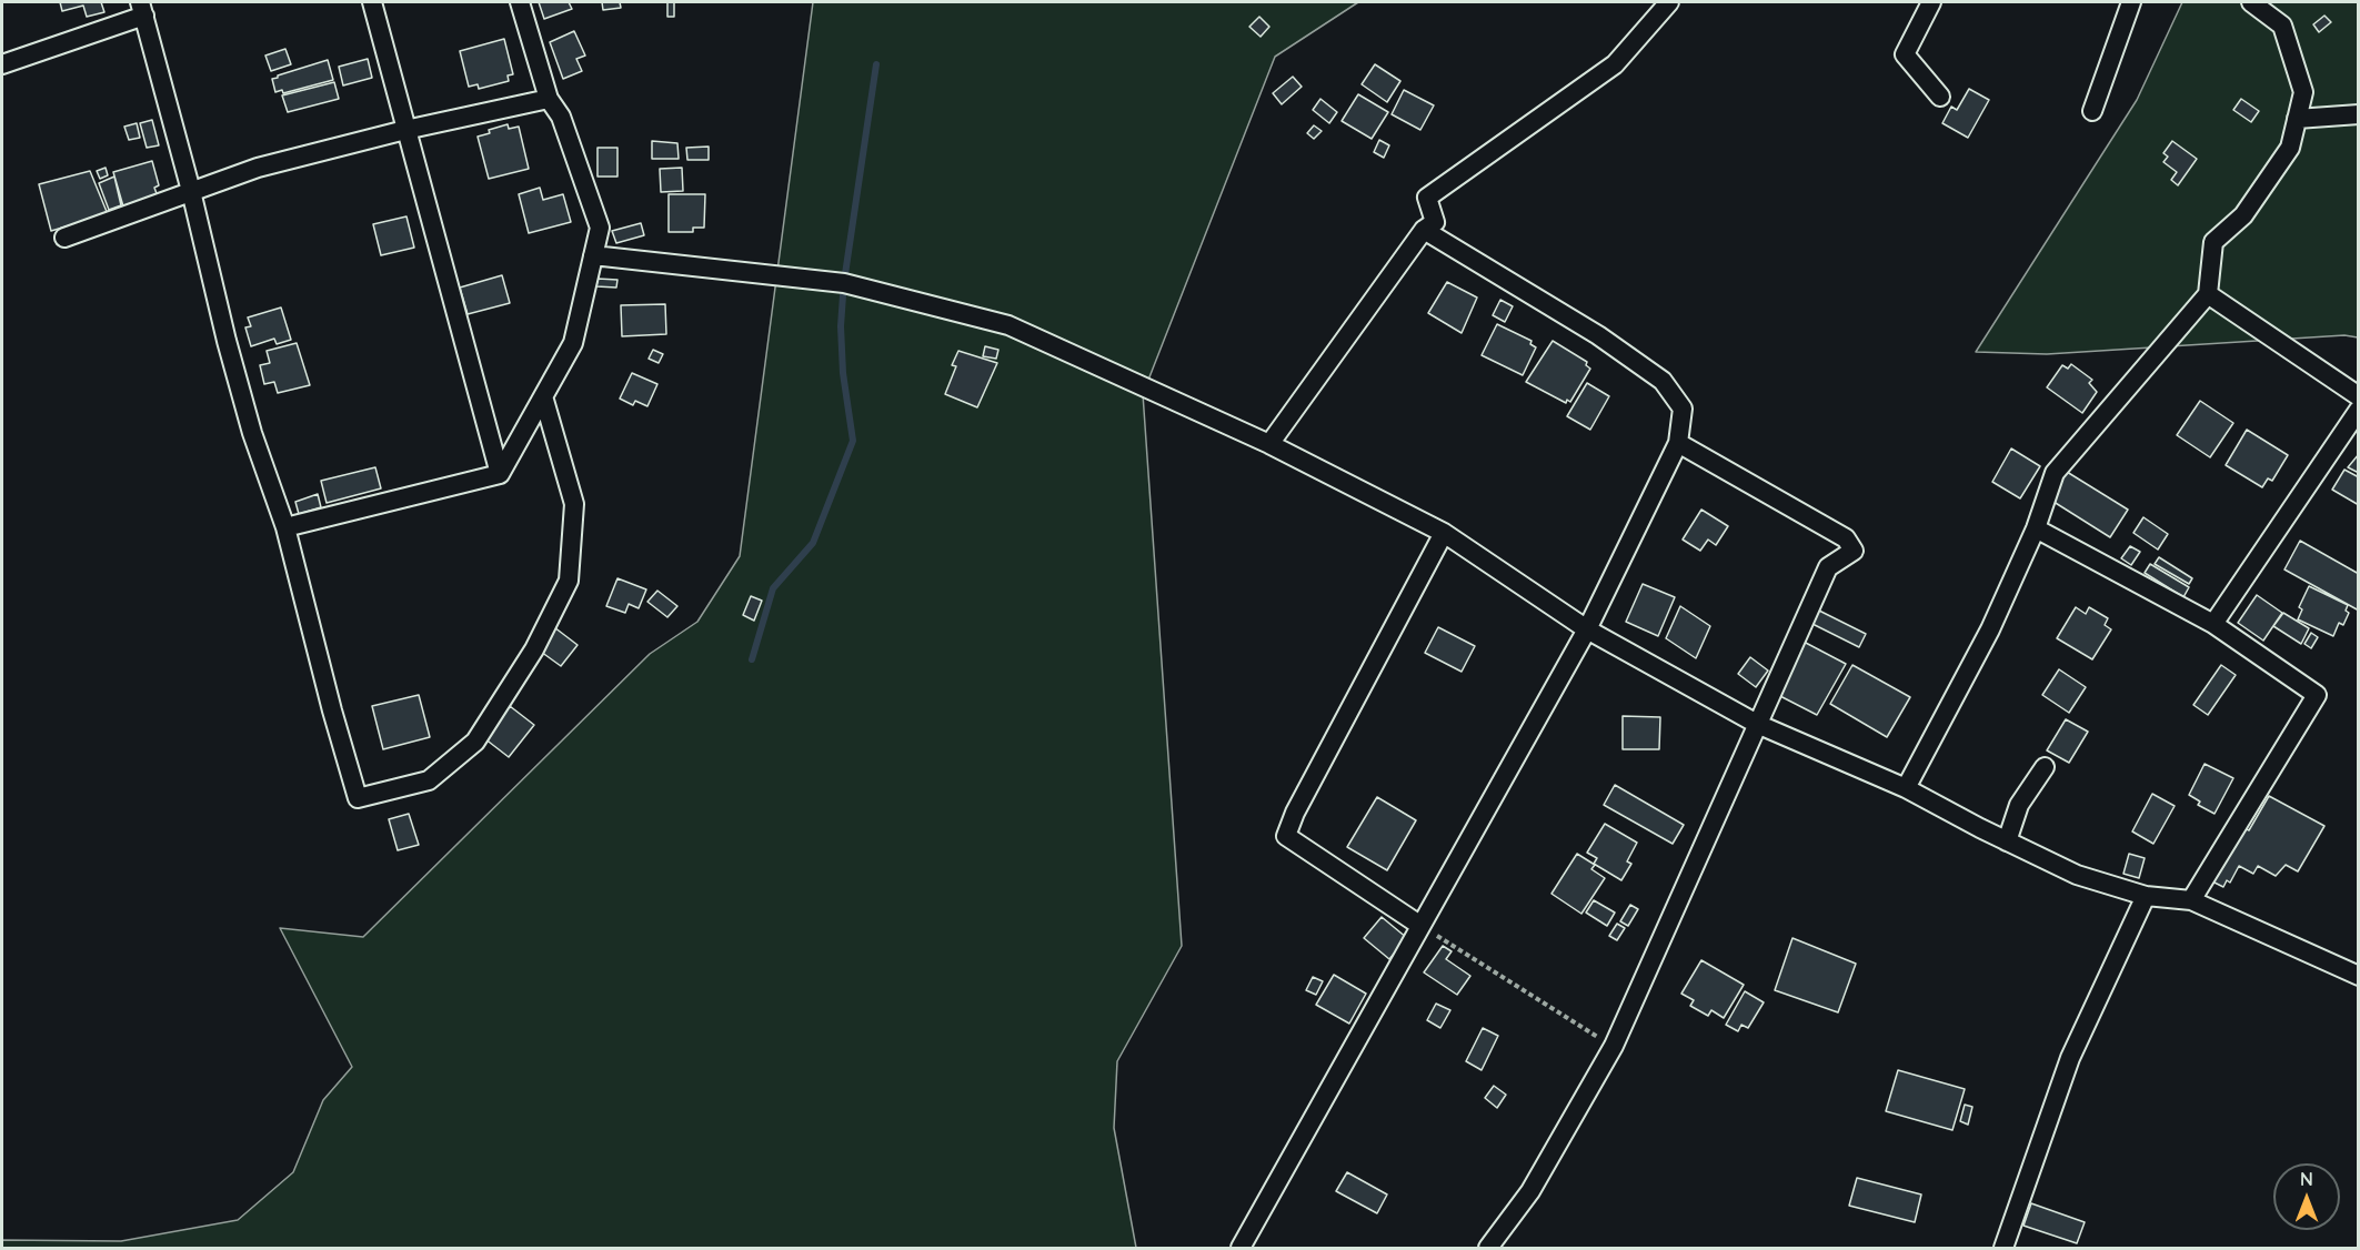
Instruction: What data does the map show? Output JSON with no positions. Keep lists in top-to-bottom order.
{
  "north": "top"
}
